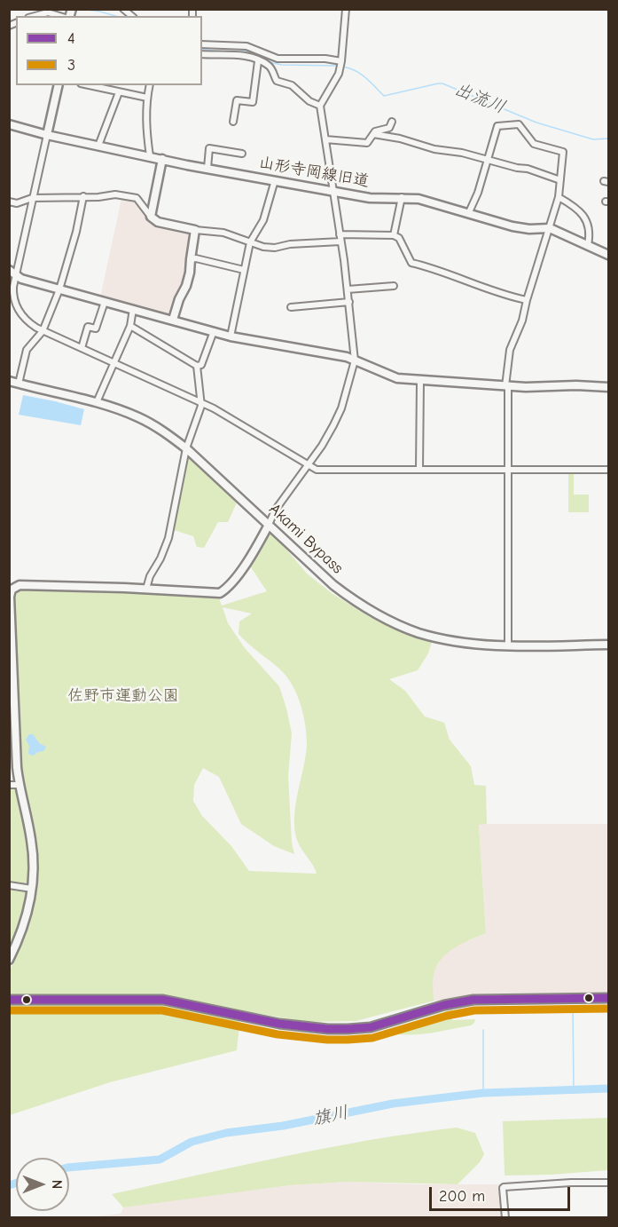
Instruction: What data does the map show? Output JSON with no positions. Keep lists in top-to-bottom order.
{
  "streets": {
    "street": ["山形寺岡線旧道", "Akami Bypass"]
  },
  "water": ["出流川", "旗川"],
  "parks": ["佐野市運動公園"],
  "lines": ["transit line 4", "transit line 3"],
  "legend": ["4", "3"],
  "scale_bar": "200 m",
  "north": "right"
}
